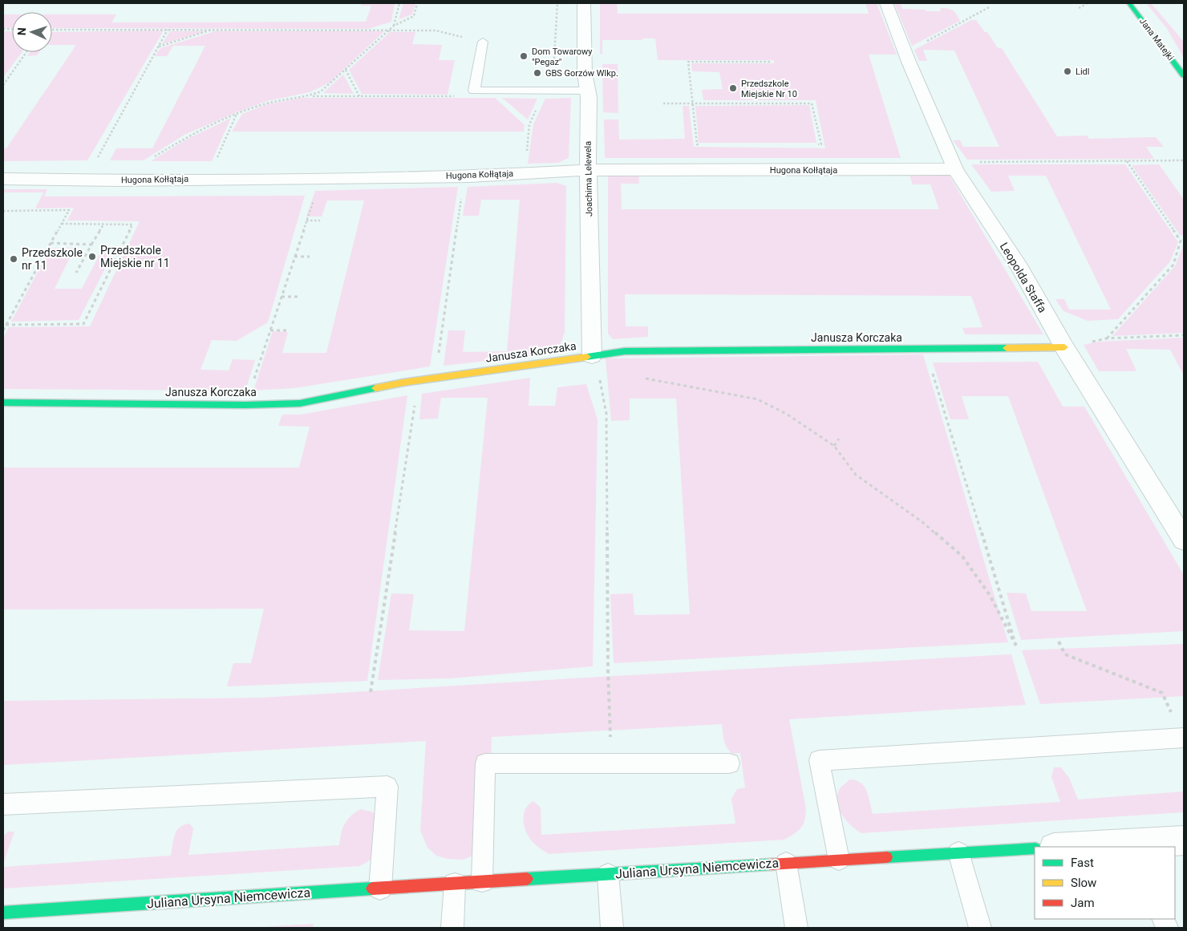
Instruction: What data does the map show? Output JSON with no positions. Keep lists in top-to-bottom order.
{
  "streets": {
    "street": [
      "Jana Matejki",
      "Hugona Kołłątaja",
      "Joachima Lelewela",
      "Leopolda Staffa",
      "Janusza Korczaka",
      "Juliana Ursyna Niemcewicza"
    ]
  },
  "crossings": [
    ["Hugona Kołłątaja", "Joachima Lelewela"],
    ["Hugona Kołłątaja", "Leopolda Staffa"],
    ["Joachima Lelewela", "Janusza Korczaka"],
    ["Leopolda Staffa", "Janusza Korczaka"]
  ],
  "places": [
    "Dom Towarowy \"Pegaz\"",
    "Lidl",
    "GBS Gorzów Wlkp.",
    "Przedszkole Miejskie Nr 10",
    "Przedszkole Miejskie nr 11",
    "Przedszkole nr 11"
  ],
  "legend": ["Fast", "Slow", "Jam"],
  "north": "left"
}
